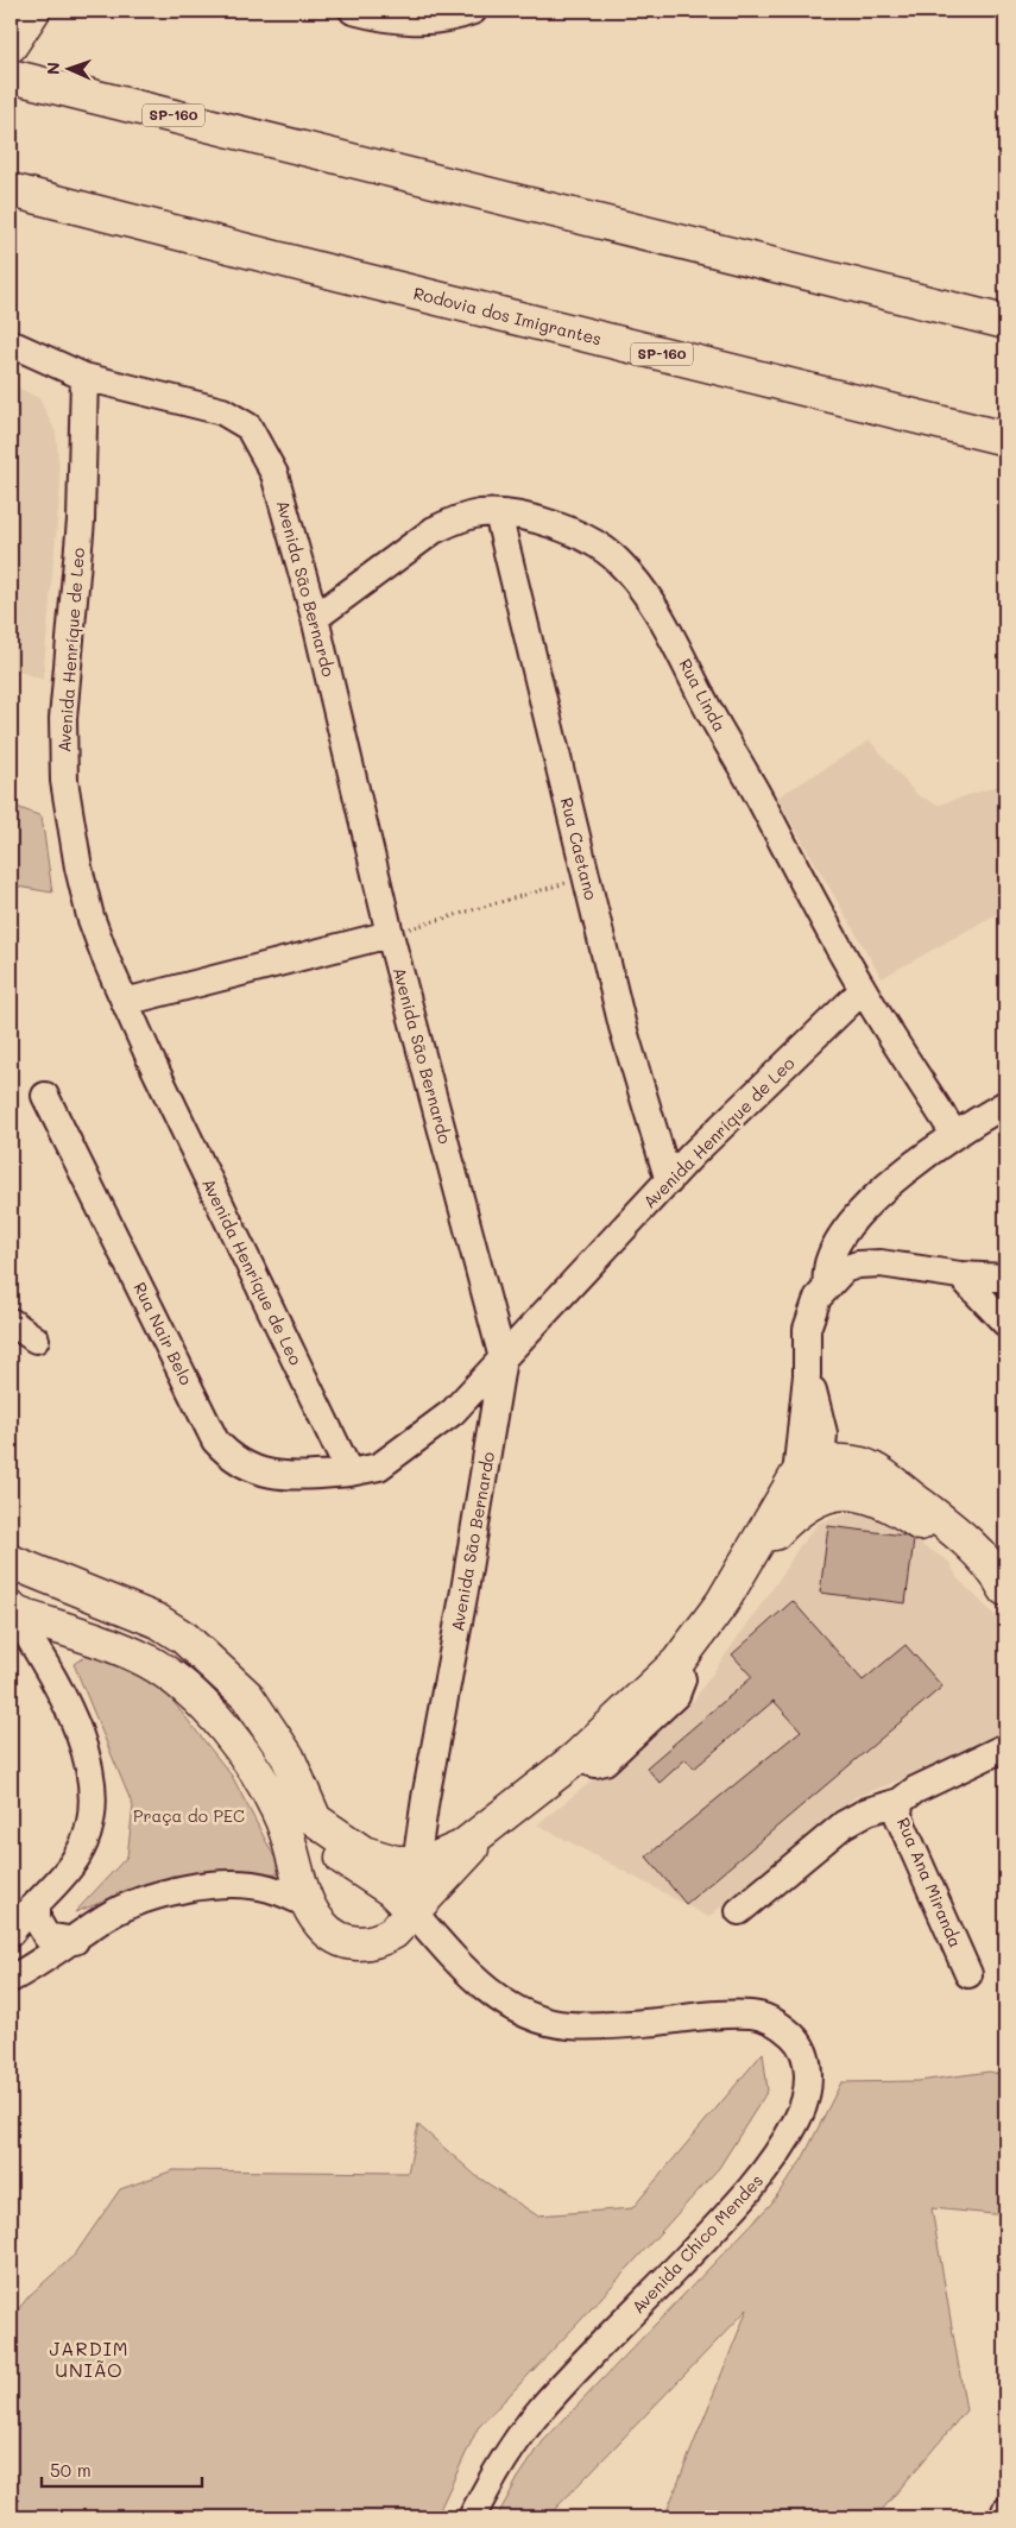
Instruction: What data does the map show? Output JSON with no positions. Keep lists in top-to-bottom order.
{
  "streets": {
    "main road": ["SP-160", "Rodovia dos Imigrantes"],
    "street": [
      "Avenida São Bernardo",
      "Avenida Henríque de Leo",
      "Rua Linda",
      "Rua Caetano",
      "Rua Nair Belo",
      "Rua Ana Miranda",
      "Avenida Chico Mendes"
    ]
  },
  "crossings": [
    ["Avenida São Bernardo", "Avenida Henríque de Leo"],
    ["Avenida São Bernardo", "Rua Linda"],
    ["Avenida São Bernardo", "Avenida Chico Mendes"],
    ["Avenida Henríque de Leo", "Rua Linda"],
    ["Avenida Henríque de Leo", "Rua Caetano"],
    ["Avenida Henríque de Leo", "Rua Nair Belo"],
    ["Rua Linda", "Rua Caetano"]
  ],
  "districts": ["JARDIM UNIÃO"],
  "parks": ["Praça do PEC"],
  "scale_bar": "50 m",
  "north": "left"
}
